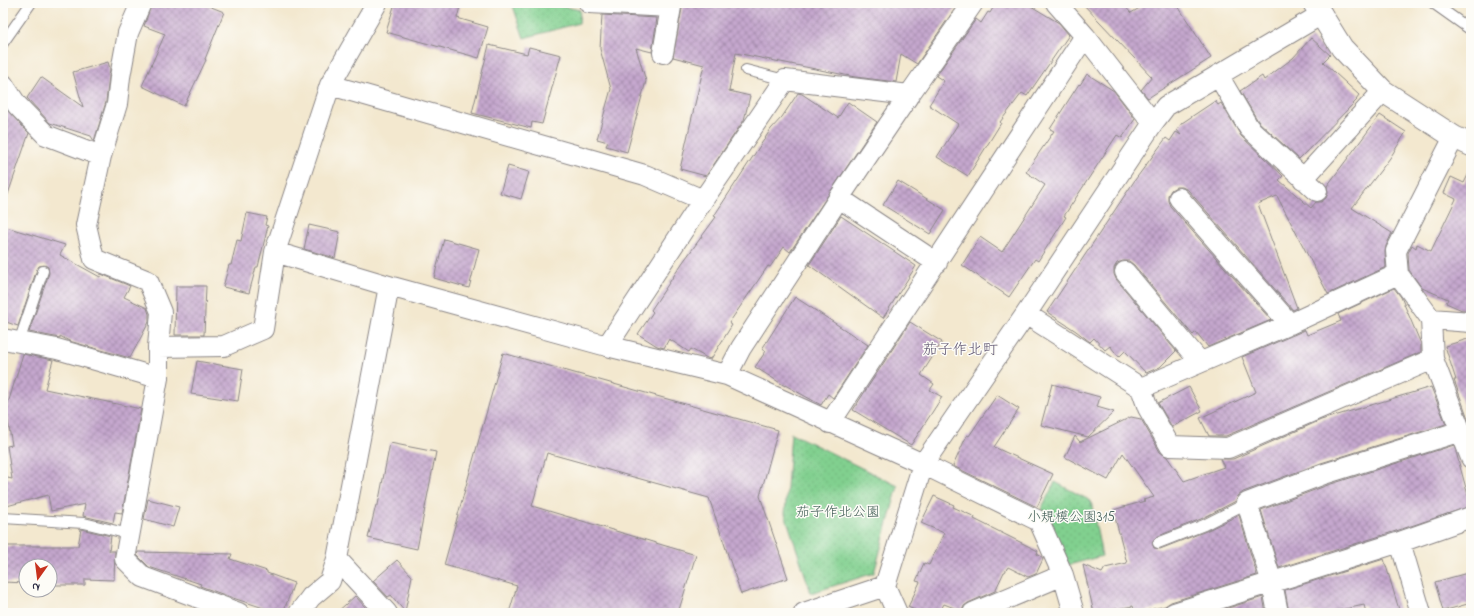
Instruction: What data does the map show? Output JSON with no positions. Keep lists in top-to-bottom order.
{
  "districts": ["茄子作北町"],
  "parks": ["茄子作北公園", "小規模公園315"],
  "north": "bottom"
}
